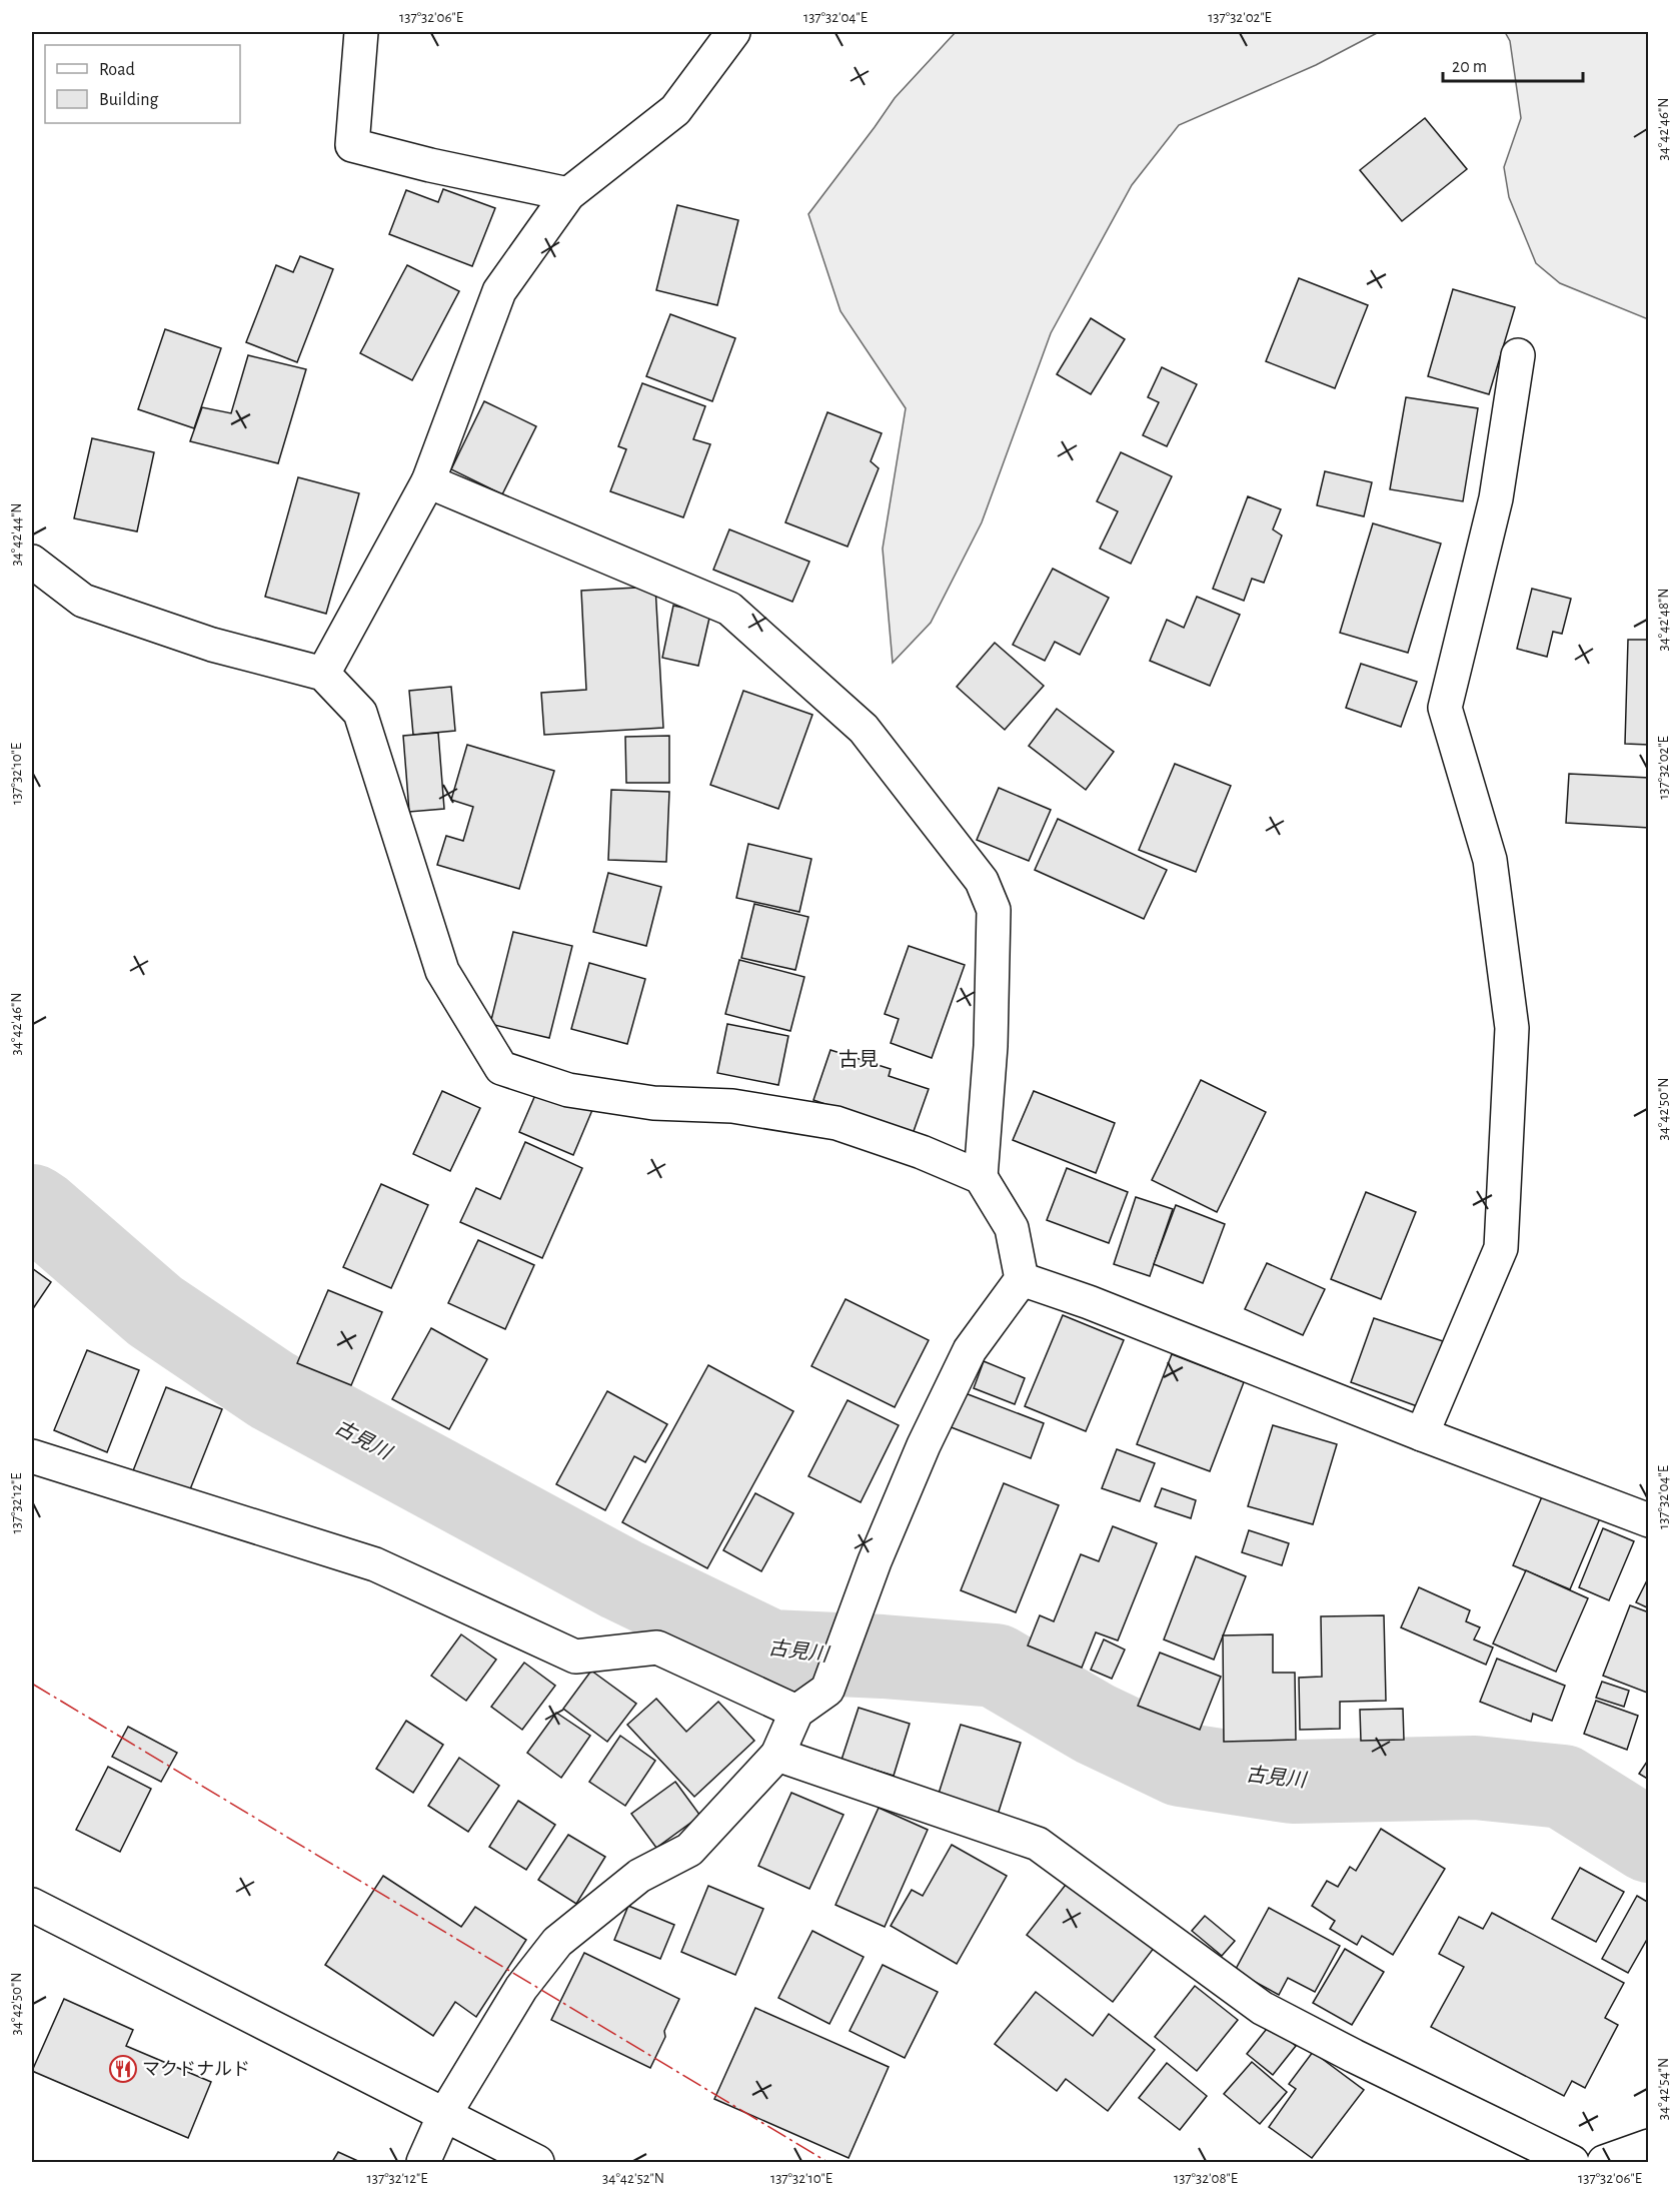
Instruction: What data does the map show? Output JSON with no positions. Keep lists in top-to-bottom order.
{
  "districts": ["古見"],
  "water": ["古見川"],
  "places": {
    "restaurant": ["マクドナルド"]
  },
  "legend": ["Road", "Building"],
  "scale_bar": "20 m",
  "coordinates": [
    "137°32'06\"E",
    "137°32'04\"E",
    "137°32'02\"E",
    "34°42'46\"N",
    "34°42'44\"N",
    "34°42'48\"N",
    "137°32'10\"E",
    "34°42'50\"N",
    "137°32'12\"E",
    "34°42'54\"N",
    "34°42'52\"N",
    "137°32'08\"E"
  ]
}
